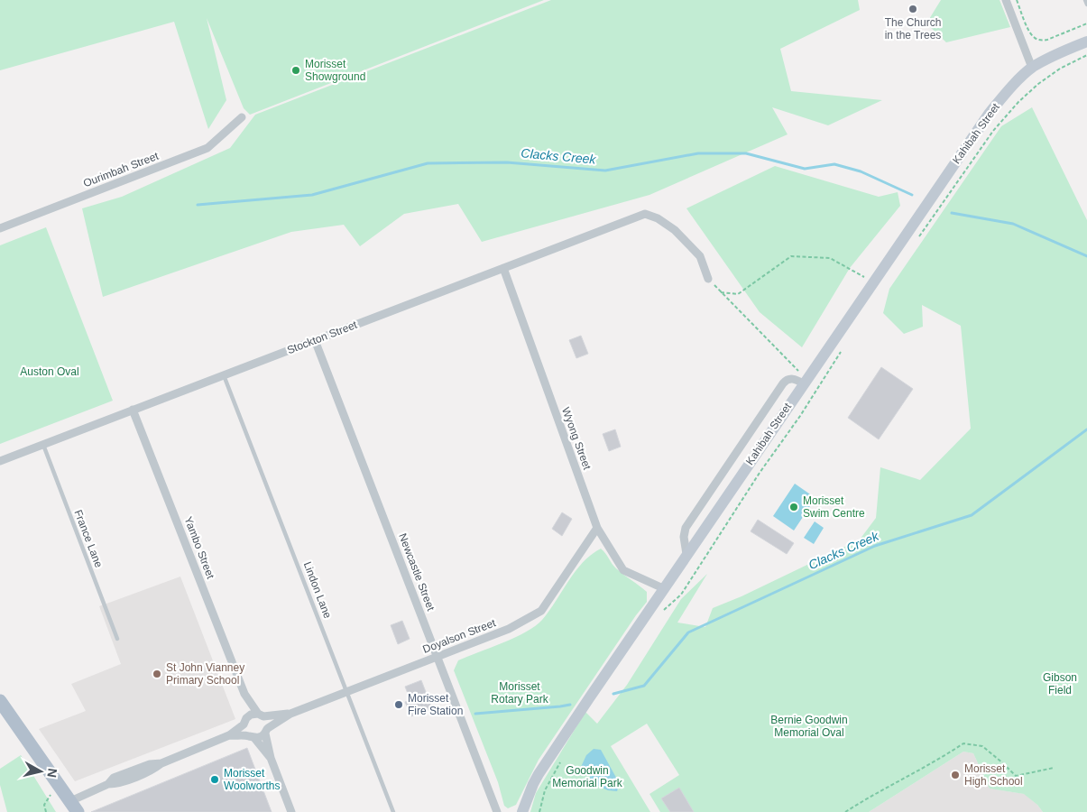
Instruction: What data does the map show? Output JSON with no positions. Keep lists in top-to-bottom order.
{
  "streets": {
    "street": [
      "Kahibah Street",
      "Ourimbah Street",
      "Stockton Street",
      "Wyong Street",
      "Yambo Street",
      "Newcastle Street",
      "Doyalson Street"
    ],
    "lane": ["France Lane", "Lindon Lane"]
  },
  "crossings": [
    ["Kahibah Street", "Wyong Street"],
    ["Stockton Street", "Wyong Street"],
    ["Stockton Street", "France Lane"],
    ["Stockton Street", "Yambo Street"],
    ["Stockton Street", "Newcastle Street"],
    ["Stockton Street", "Lindon Lane"],
    ["Wyong Street", "Doyalson Street"],
    ["Yambo Street", "Doyalson Street"],
    ["Newcastle Street", "Doyalson Street"],
    ["Lindon Lane", "Doyalson Street"]
  ],
  "water": ["Clacks Creek"],
  "parks": [
    "Auston Oval",
    "Gibson Field",
    "Morisset Rotary Park",
    "Bernie Goodwin Memorial Oval",
    "Goodwin Memorial Park"
  ],
  "places": [
    "The Church in the Trees",
    "Morisset Showground",
    "Morisset Swim Centre",
    "St John Vianney Primary School",
    "Morisset Fire Station",
    "Morisset High School",
    "Morisset Woolworths"
  ],
  "north": "right"
}
